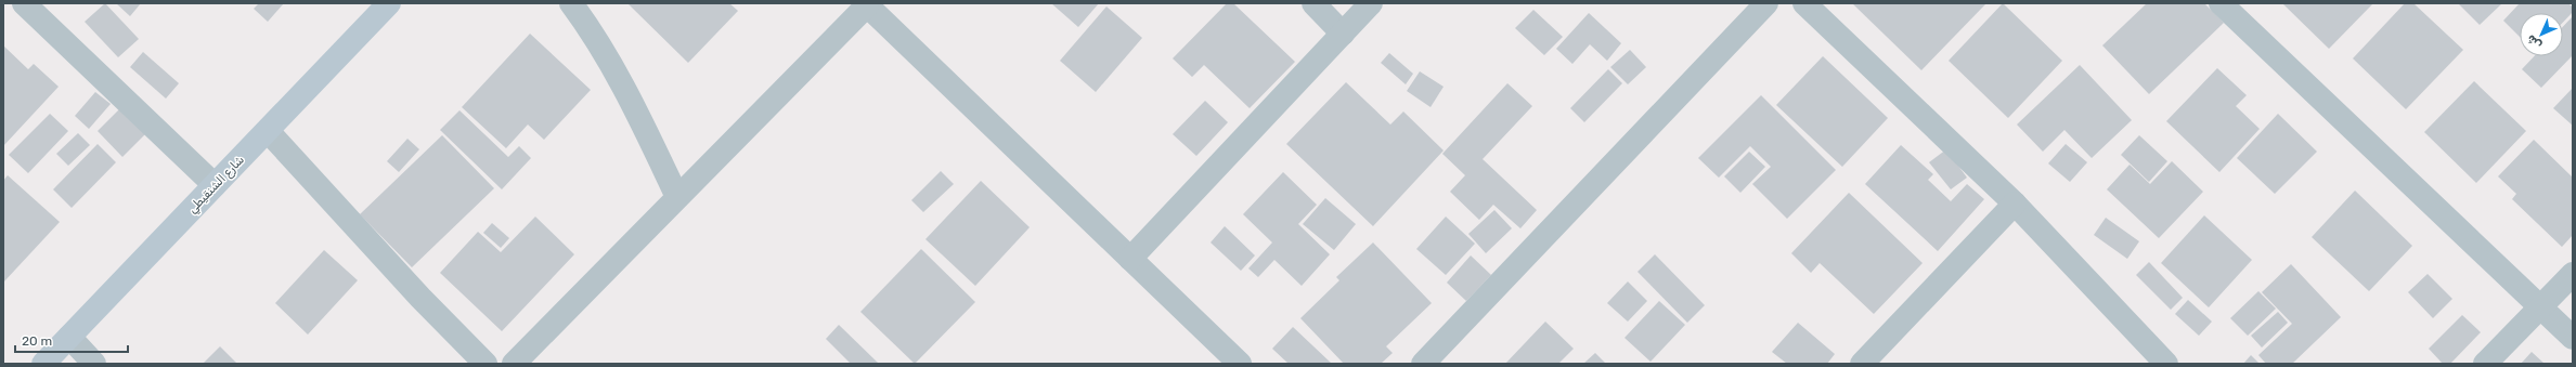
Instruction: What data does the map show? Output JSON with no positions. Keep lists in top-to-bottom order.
{
  "streets": {
    "street": ["شارع الشنقيطي"]
  },
  "scale_bar": "20 m",
  "north": "bottom left"
}
